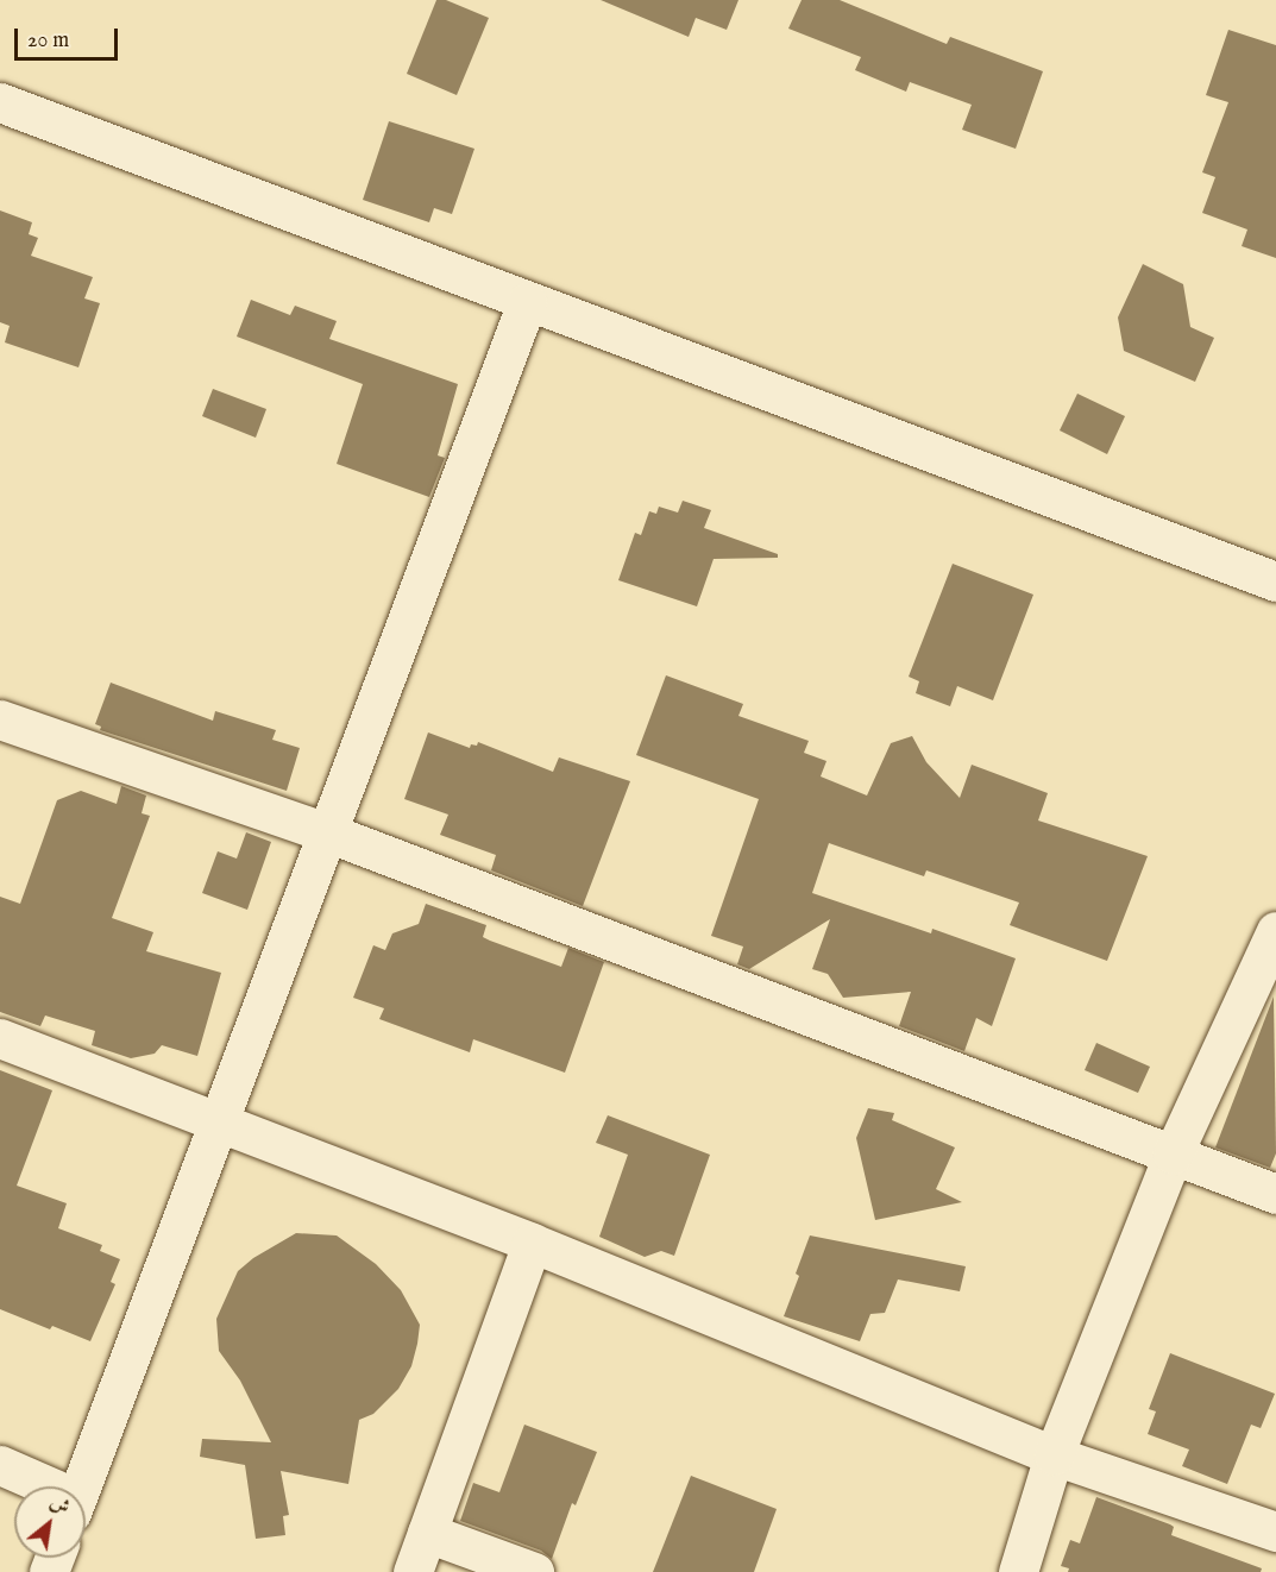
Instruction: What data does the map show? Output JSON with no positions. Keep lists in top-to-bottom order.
{
  "scale_bar": "20 m",
  "north": "top right"
}
